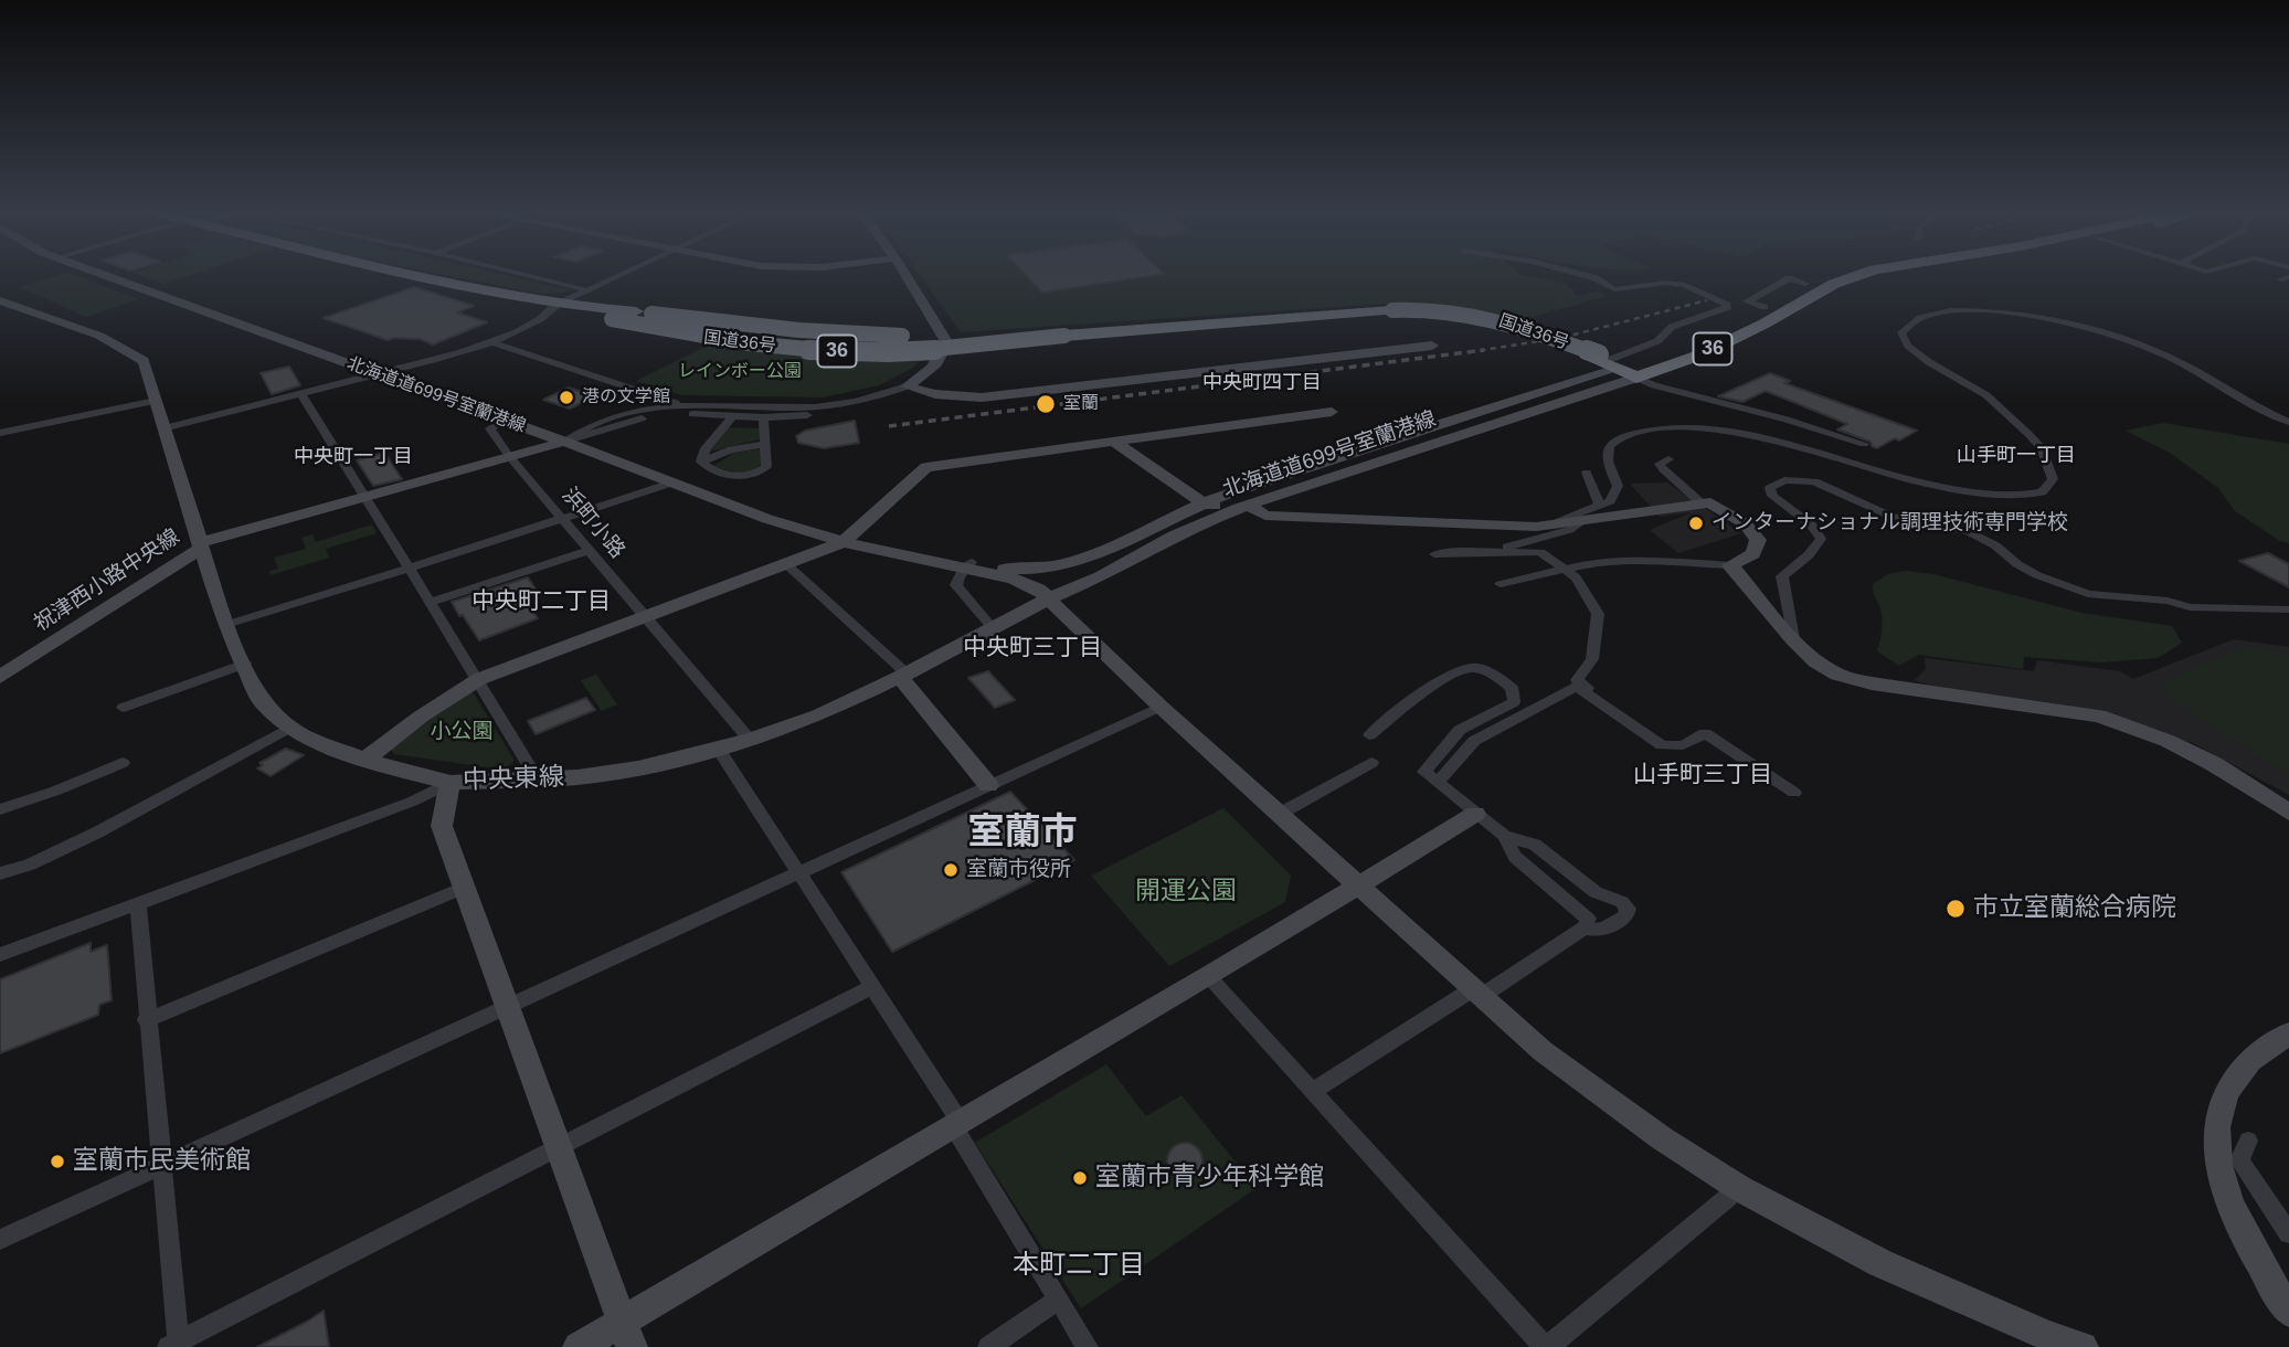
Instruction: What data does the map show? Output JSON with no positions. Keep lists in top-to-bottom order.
{
  "streets": {
    "highway": ["国道36号", "36"],
    "street": [
      "北海道道699号室蘭港線",
      "浜町小路",
      "祝津西小路中央線",
      "中央東線"
    ]
  },
  "crossings": [
    ["国道36号", "36"],
    ["国道36号", "北海道道699号室蘭港線"],
    ["36", "北海道道699号室蘭港線"],
    ["北海道道699号室蘭港線", "浜町小路"],
    ["北海道道699号室蘭港線", "祝津西小路中央線"],
    ["北海道道699号室蘭港線", "中央東線"],
    ["浜町小路", "祝津西小路中央線"],
    ["浜町小路", "中央東線"]
  ],
  "districts": [
    "中央町四丁目",
    "山手町一丁目",
    "中央町一丁目",
    "中央町二丁目",
    "中央町三丁目",
    "山手町三丁目",
    "室蘭市",
    "本町二丁目"
  ],
  "parks": ["レインボー公園", "小公園", "開運公園"],
  "places": [
    "港の文学館",
    "室蘭",
    "インターナショナル調理技術専門学校",
    "室蘭市役所",
    "市立室蘭総合病院",
    "室蘭市民美術館",
    "室蘭市青少年科学館"
  ]
}
